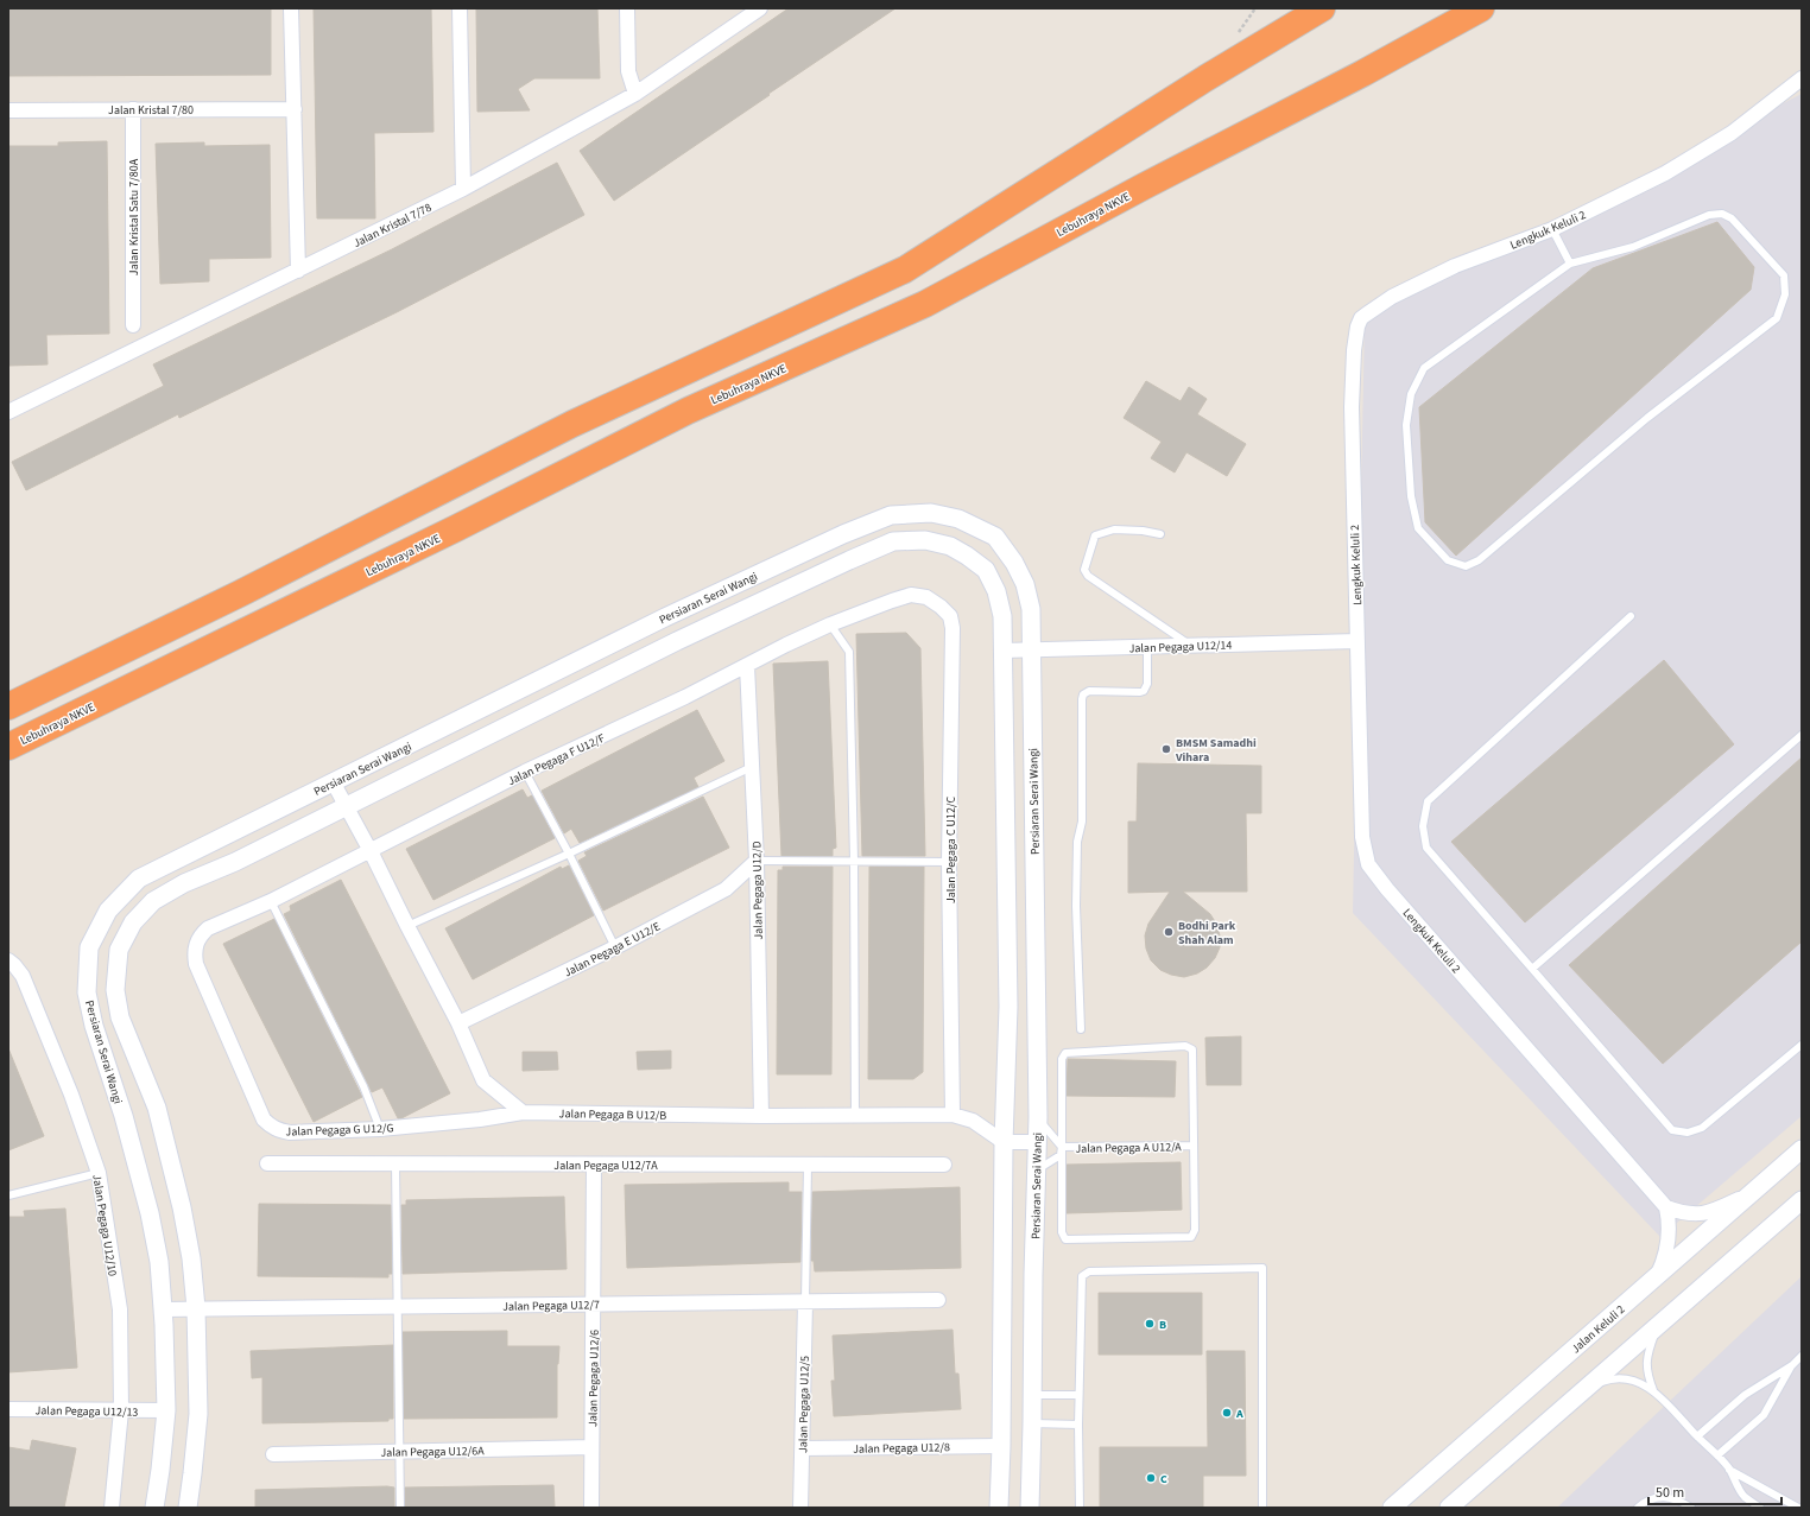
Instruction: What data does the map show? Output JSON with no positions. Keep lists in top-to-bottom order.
{
  "streets": {
    "highway": ["Lebuhraya NKVE"],
    "street": [
      "Jalan Kristal 7/80",
      "Jalan Kristal Satu 7/80A",
      "Jalan Kristal 7/78",
      "Lengkuk Keluli 2",
      "Persiaran Serai Wangi",
      "Jalan Pegaga U12/14",
      "Jalan Pegaga F U12/F",
      "Jalan Pegaga C U12/C",
      "Jalan Pegaga U12/D",
      "Jalan Pegaga E U12/E",
      "Jalan Pegaga B U12/B",
      "Jalan Pegaga G U12/G",
      "Jalan Pegaga U12/7A",
      "Jalan Pegaga U12/10",
      "Jalan Pegaga U12/7",
      "Jalan Keluli 2",
      "Jalan Pegaga U12/6",
      "Jalan Pegaga U12/5",
      "Jalan Pegaga U12/13",
      "Jalan Pegaga U12/8",
      "Jalan Pegaga U12/6A"
    ],
    "lane": ["Jalan Pegaga A U12/A"]
  },
  "crossings": [
    ["Jalan Kristal 7/80", "Jalan Kristal Satu 7/80A"],
    ["Lengkuk Keluli 2", "Jalan Pegaga U12/14"],
    ["Persiaran Serai Wangi", "Jalan Pegaga U12/14"],
    ["Persiaran Serai Wangi", "Jalan Pegaga B U12/B"],
    ["Persiaran Serai Wangi", "Jalan Pegaga U12/7"],
    ["Persiaran Serai Wangi", "Jalan Pegaga U12/13"],
    ["Persiaran Serai Wangi", "Jalan Pegaga U12/8"],
    ["Jalan Pegaga F U12/F", "Jalan Pegaga C U12/C"],
    ["Jalan Pegaga F U12/F", "Jalan Pegaga U12/D"],
    ["Jalan Pegaga F U12/F", "Jalan Pegaga G U12/G"],
    ["Jalan Pegaga C U12/C", "Jalan Pegaga B U12/B"],
    ["Jalan Pegaga U12/D", "Jalan Pegaga E U12/E"],
    ["Jalan Pegaga U12/D", "Jalan Pegaga B U12/B"],
    ["Jalan Pegaga B U12/B", "Jalan Pegaga G U12/G"],
    ["Jalan Pegaga U12/7A", "Jalan Pegaga U12/6"],
    ["Jalan Pegaga U12/10", "Jalan Pegaga U12/13"],
    ["Jalan Pegaga U12/7", "Jalan Pegaga U12/6"],
    ["Jalan Pegaga U12/7", "Jalan Pegaga U12/5"],
    ["Jalan Pegaga U12/6", "Jalan Pegaga U12/6A"],
    ["Jalan Pegaga U12/5", "Jalan Pegaga U12/8"]
  ],
  "places": [
    "BMSM Samadhi Vihara",
    "Bodhi Park Shah Alam",
    "B",
    "A",
    "C"
  ],
  "scale_bar": "50 m"
}
